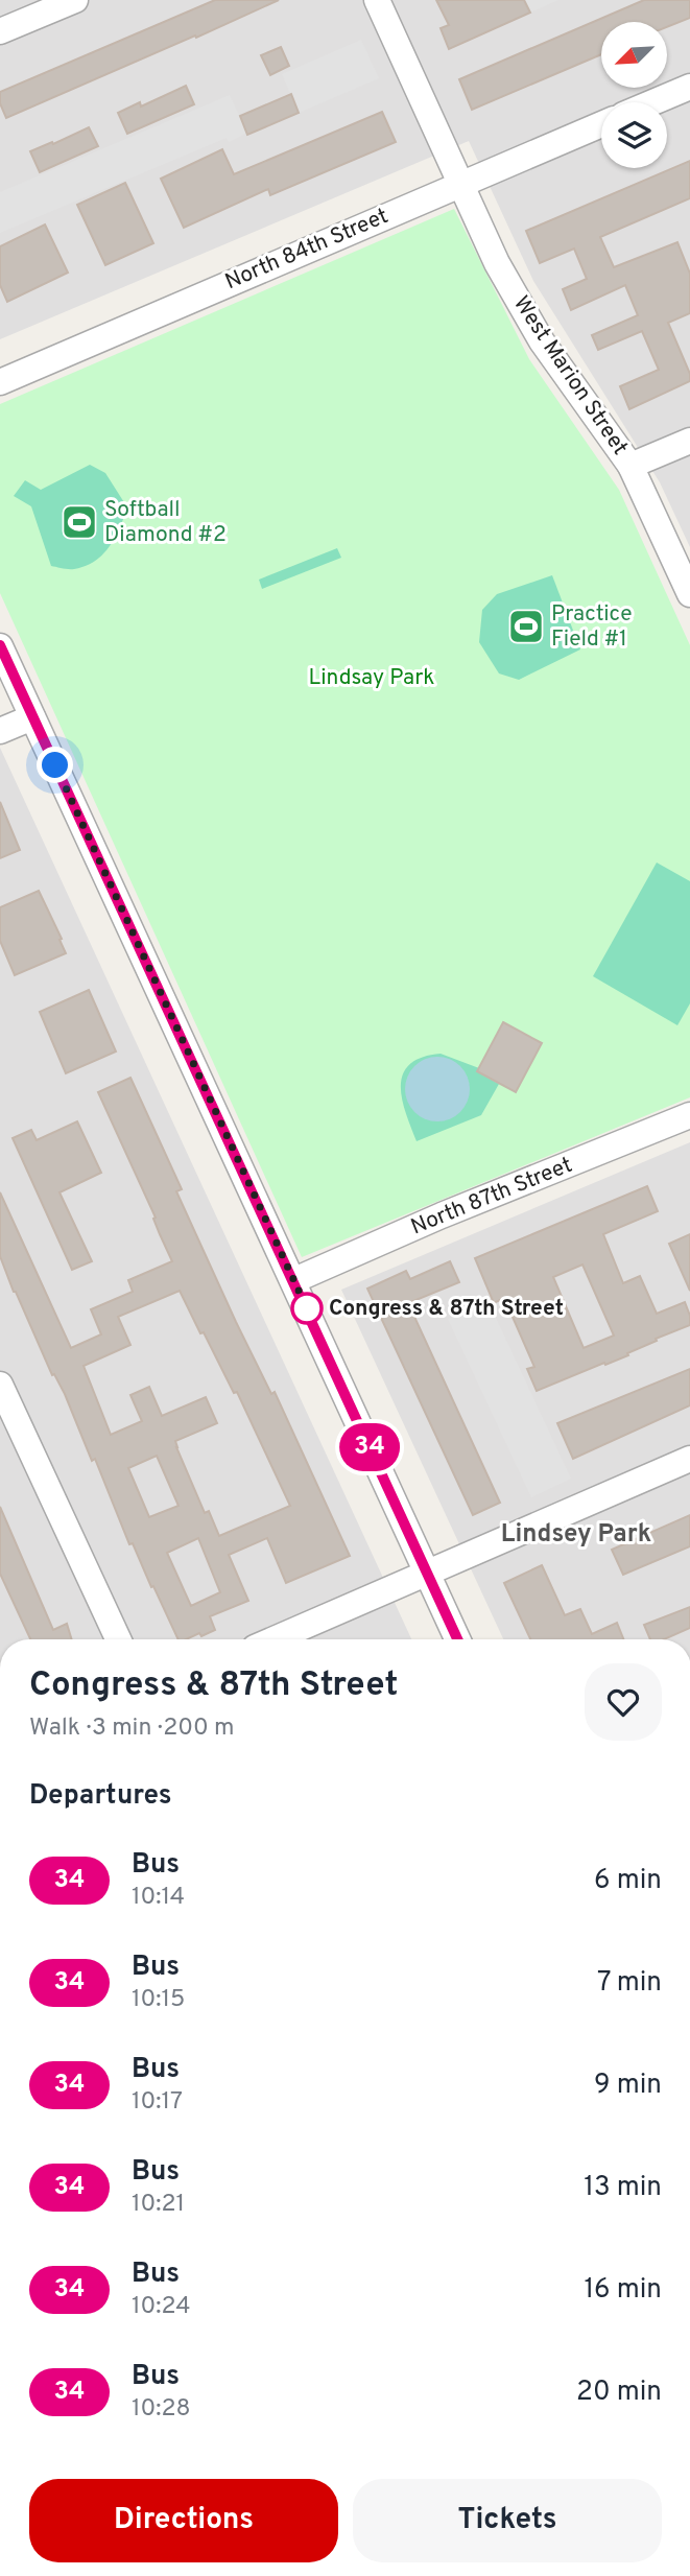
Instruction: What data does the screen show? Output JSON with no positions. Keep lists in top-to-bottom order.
{
  "streets": {
    "street": ["North 84th Street", "West Marion Street", "North 87th Street"]
  },
  "crossings": [
    ["North 84th Street", "West Marion Street"]
  ],
  "districts": ["Lindsey Park"],
  "parks": ["Lindsay Park"],
  "places": {
    "sports": ["Softball Diamond #2", "Practice Field #1"],
    "other": ["Congress & 87th Street"]
  },
  "lines": ["bus line 34"],
  "north": "bottom left",
  "page": {
    "on_map": "34",
    "heading": [
      ["Congress & 87th Street", "Walk · 3 min · 200 m"],
      "Departures"
    ],
    "list": [
      {
        "mark": "34",
        "name": "Bus",
        "note": "10:14",
        "value": "6 min"
      },
      {
        "mark": "34",
        "name": "Bus",
        "note": "10:15",
        "value": "7 min"
      },
      {
        "mark": "34",
        "name": "Bus",
        "note": "10:17",
        "value": "9 min"
      },
      {
        "mark": "34",
        "name": "Bus",
        "note": "10:21",
        "value": "13 min"
      },
      {
        "mark": "34",
        "name": "Bus",
        "note": "10:24",
        "value": "16 min"
      },
      {
        "mark": "34",
        "name": "Bus",
        "note": "10:28",
        "value": "20 min"
      }
    ],
    "buttons": ["Directions", "Tickets"]
  }
}
